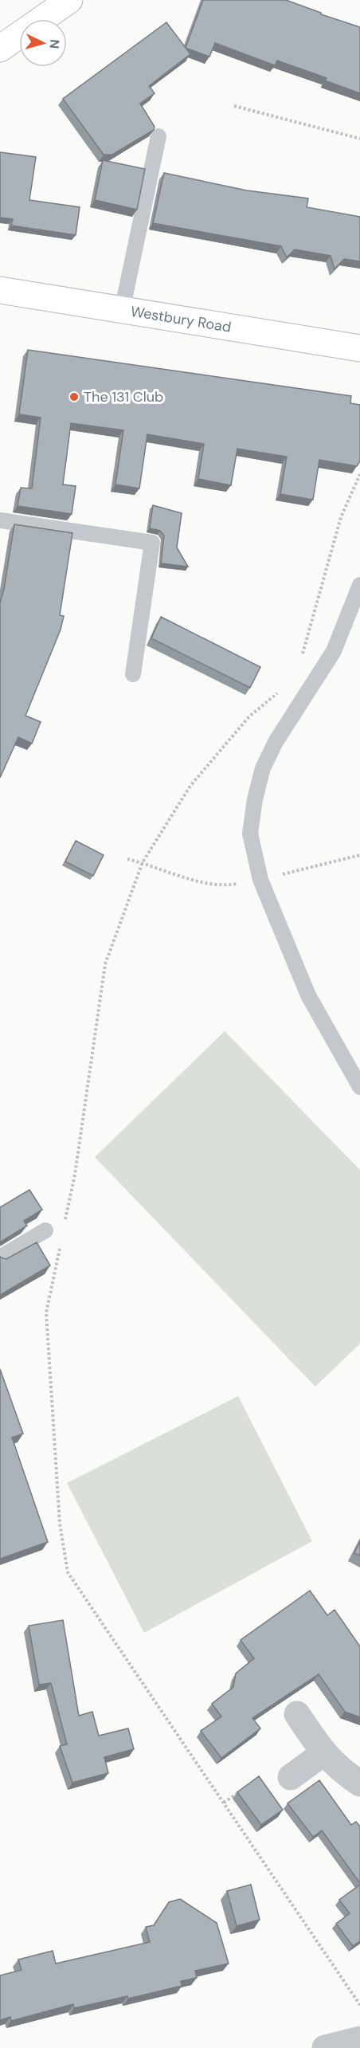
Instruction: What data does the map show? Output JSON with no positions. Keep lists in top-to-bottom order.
{
  "streets": {
    "main road": ["Westbury Road"]
  },
  "places": ["The 131 Club"],
  "north": "right"
}
